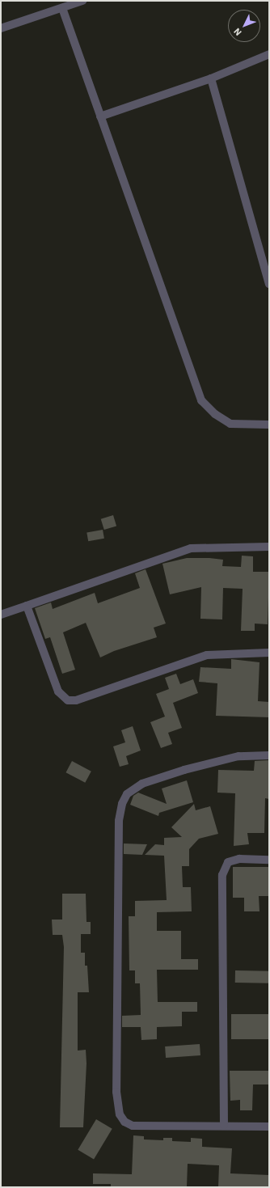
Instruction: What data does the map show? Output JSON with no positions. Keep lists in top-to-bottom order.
{
  "north": "bottom left"
}
